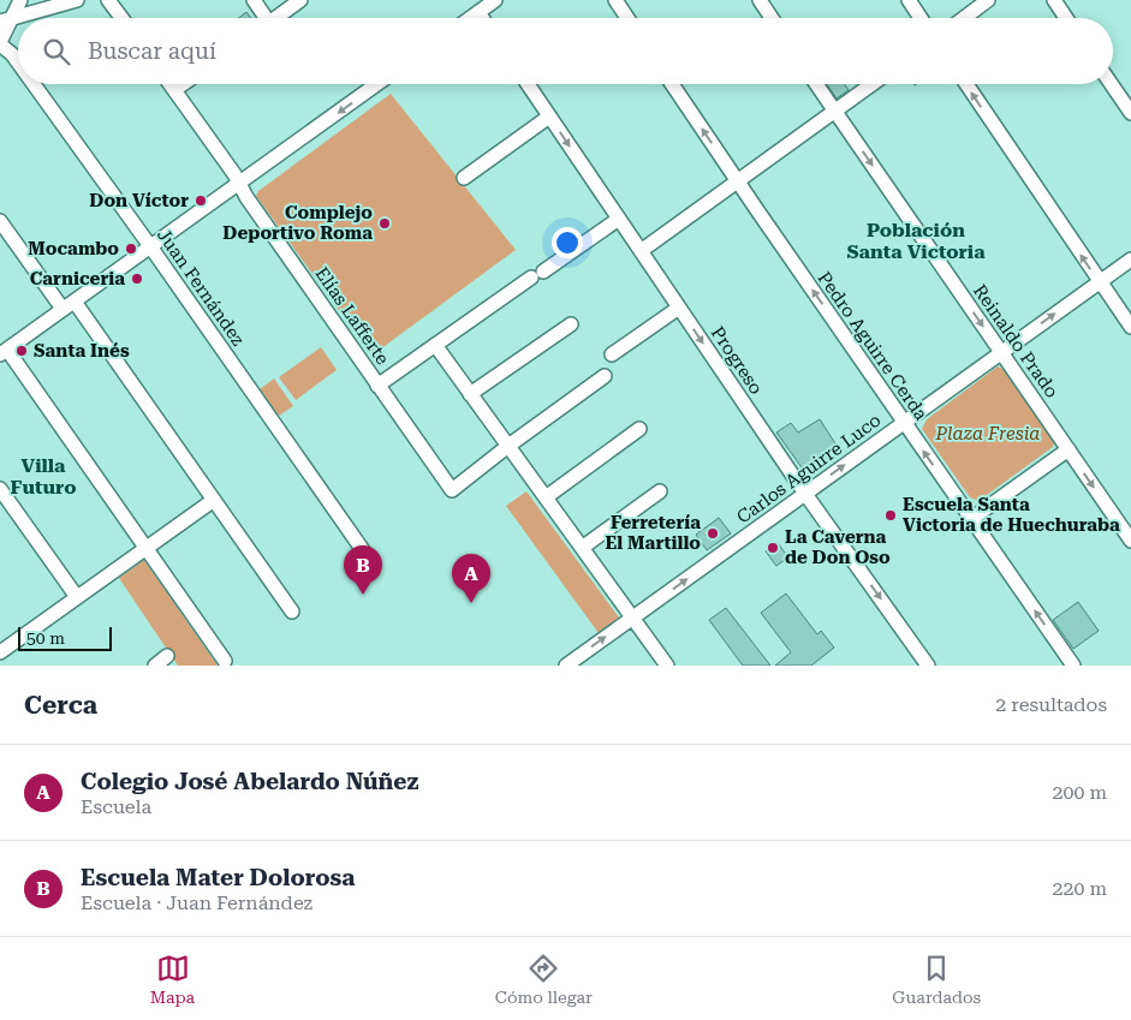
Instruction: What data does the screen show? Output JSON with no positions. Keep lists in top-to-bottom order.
{
  "streets": {
    "street": [
      "Juan Fernández",
      "Elías Lafferte",
      "Reinaldo Prado",
      "Pedro Aguirre Cerda",
      "Progreso",
      "Carlos Aguirre Luco"
    ]
  },
  "crossings": [
    ["Reinaldo Prado", "Carlos Aguirre Luco"],
    ["Pedro Aguirre Cerda", "Carlos Aguirre Luco"],
    ["Progreso", "Carlos Aguirre Luco"]
  ],
  "one_way": [
    "Reinaldo Prado",
    "Pedro Aguirre Cerda",
    "Progreso",
    "Carlos Aguirre Luco"
  ],
  "districts": ["Población Santa Victoria", "Villa Futuro"],
  "parks": ["Plaza Fresia"],
  "places": [
    "Don Víctor",
    "Complejo Deportivo Roma",
    "Mocambo",
    "Carniceria",
    "Santa Inés",
    "Escuela Santa Victoria de Huechuraba",
    "Ferretería El Martillo",
    "La Caverna de Don Oso"
  ],
  "scale_bar": "50 m",
  "page": {
    "search": "Buscar aquí",
    "pins": ["B", "A"],
    "scale": "50 m",
    "heading": ["Cerca", "2 resultados"],
    "list": [
      {
        "mark": "A",
        "name": "Colegio José Abelardo Núñez",
        "note": "Escuela",
        "value": "200 m"
      },
      {
        "mark": "B",
        "name": "Escuela Mater Dolorosa",
        "note": "Escuela · Juan Fernández",
        "value": "220 m"
      }
    ],
    "nav": ["Mapa", "Cómo llegar", "Guardados"]
  }
}
